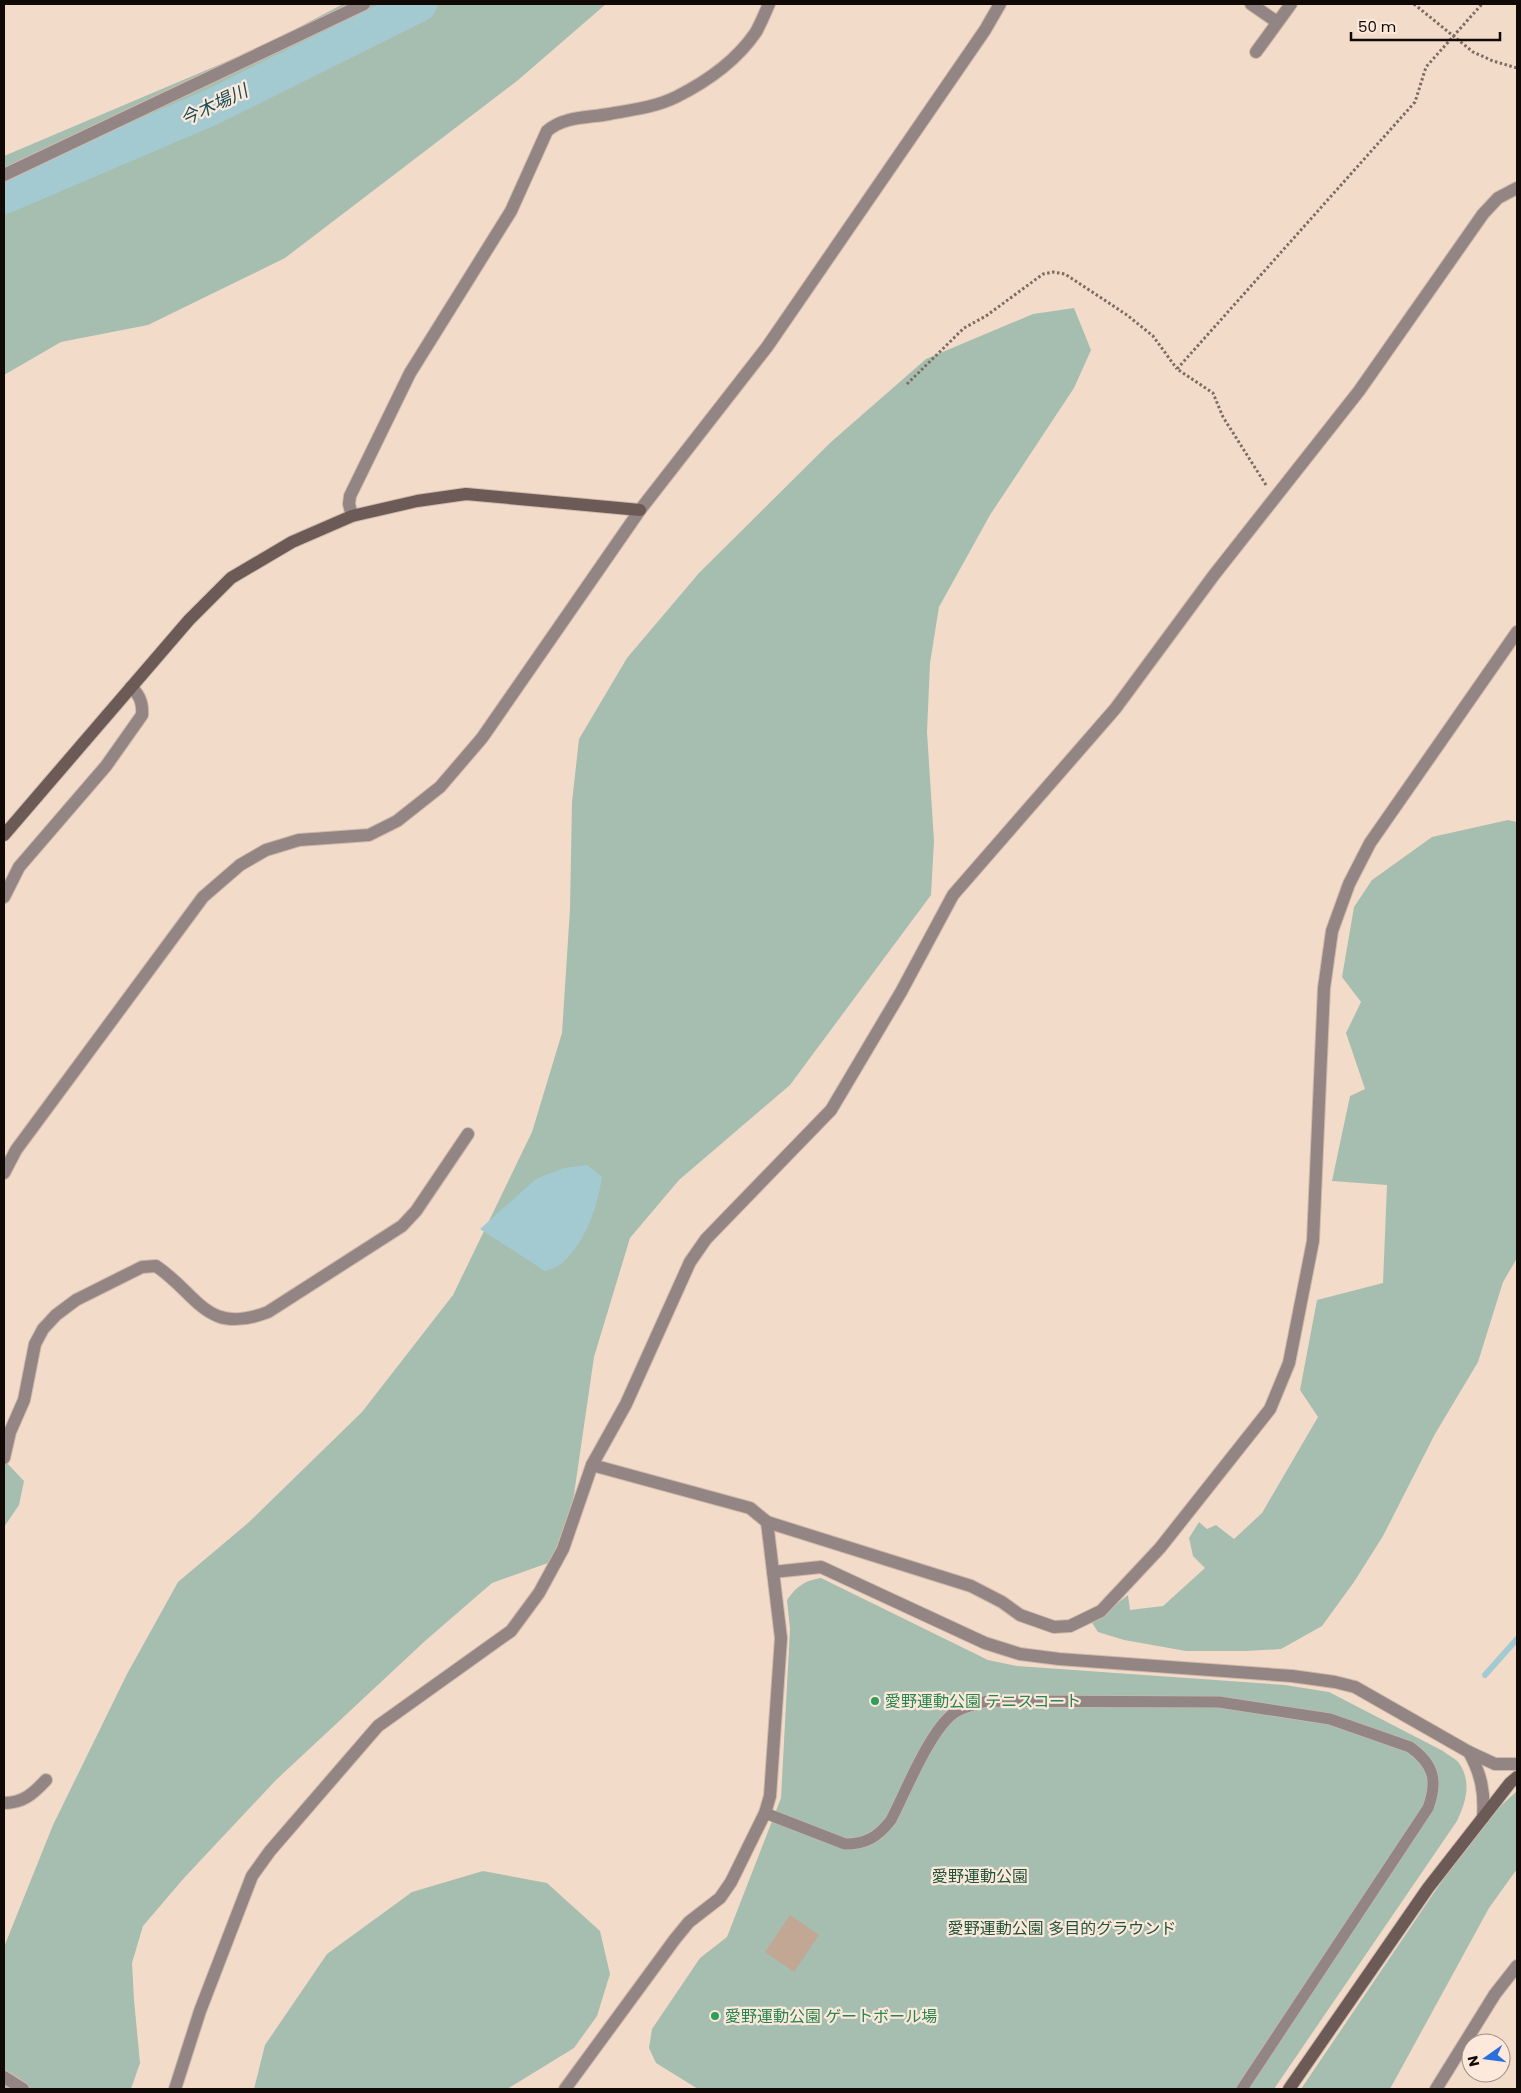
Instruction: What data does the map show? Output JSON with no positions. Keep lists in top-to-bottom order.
{
  "water": ["今木場川"],
  "parks": ["愛野運動公園", "愛野運動公園 多目的グラウンド"],
  "places": ["愛野運動公園 テニスコート", "愛野運動公園 ゲートボール場"],
  "scale_bar": "50 m",
  "north": "left"
}
